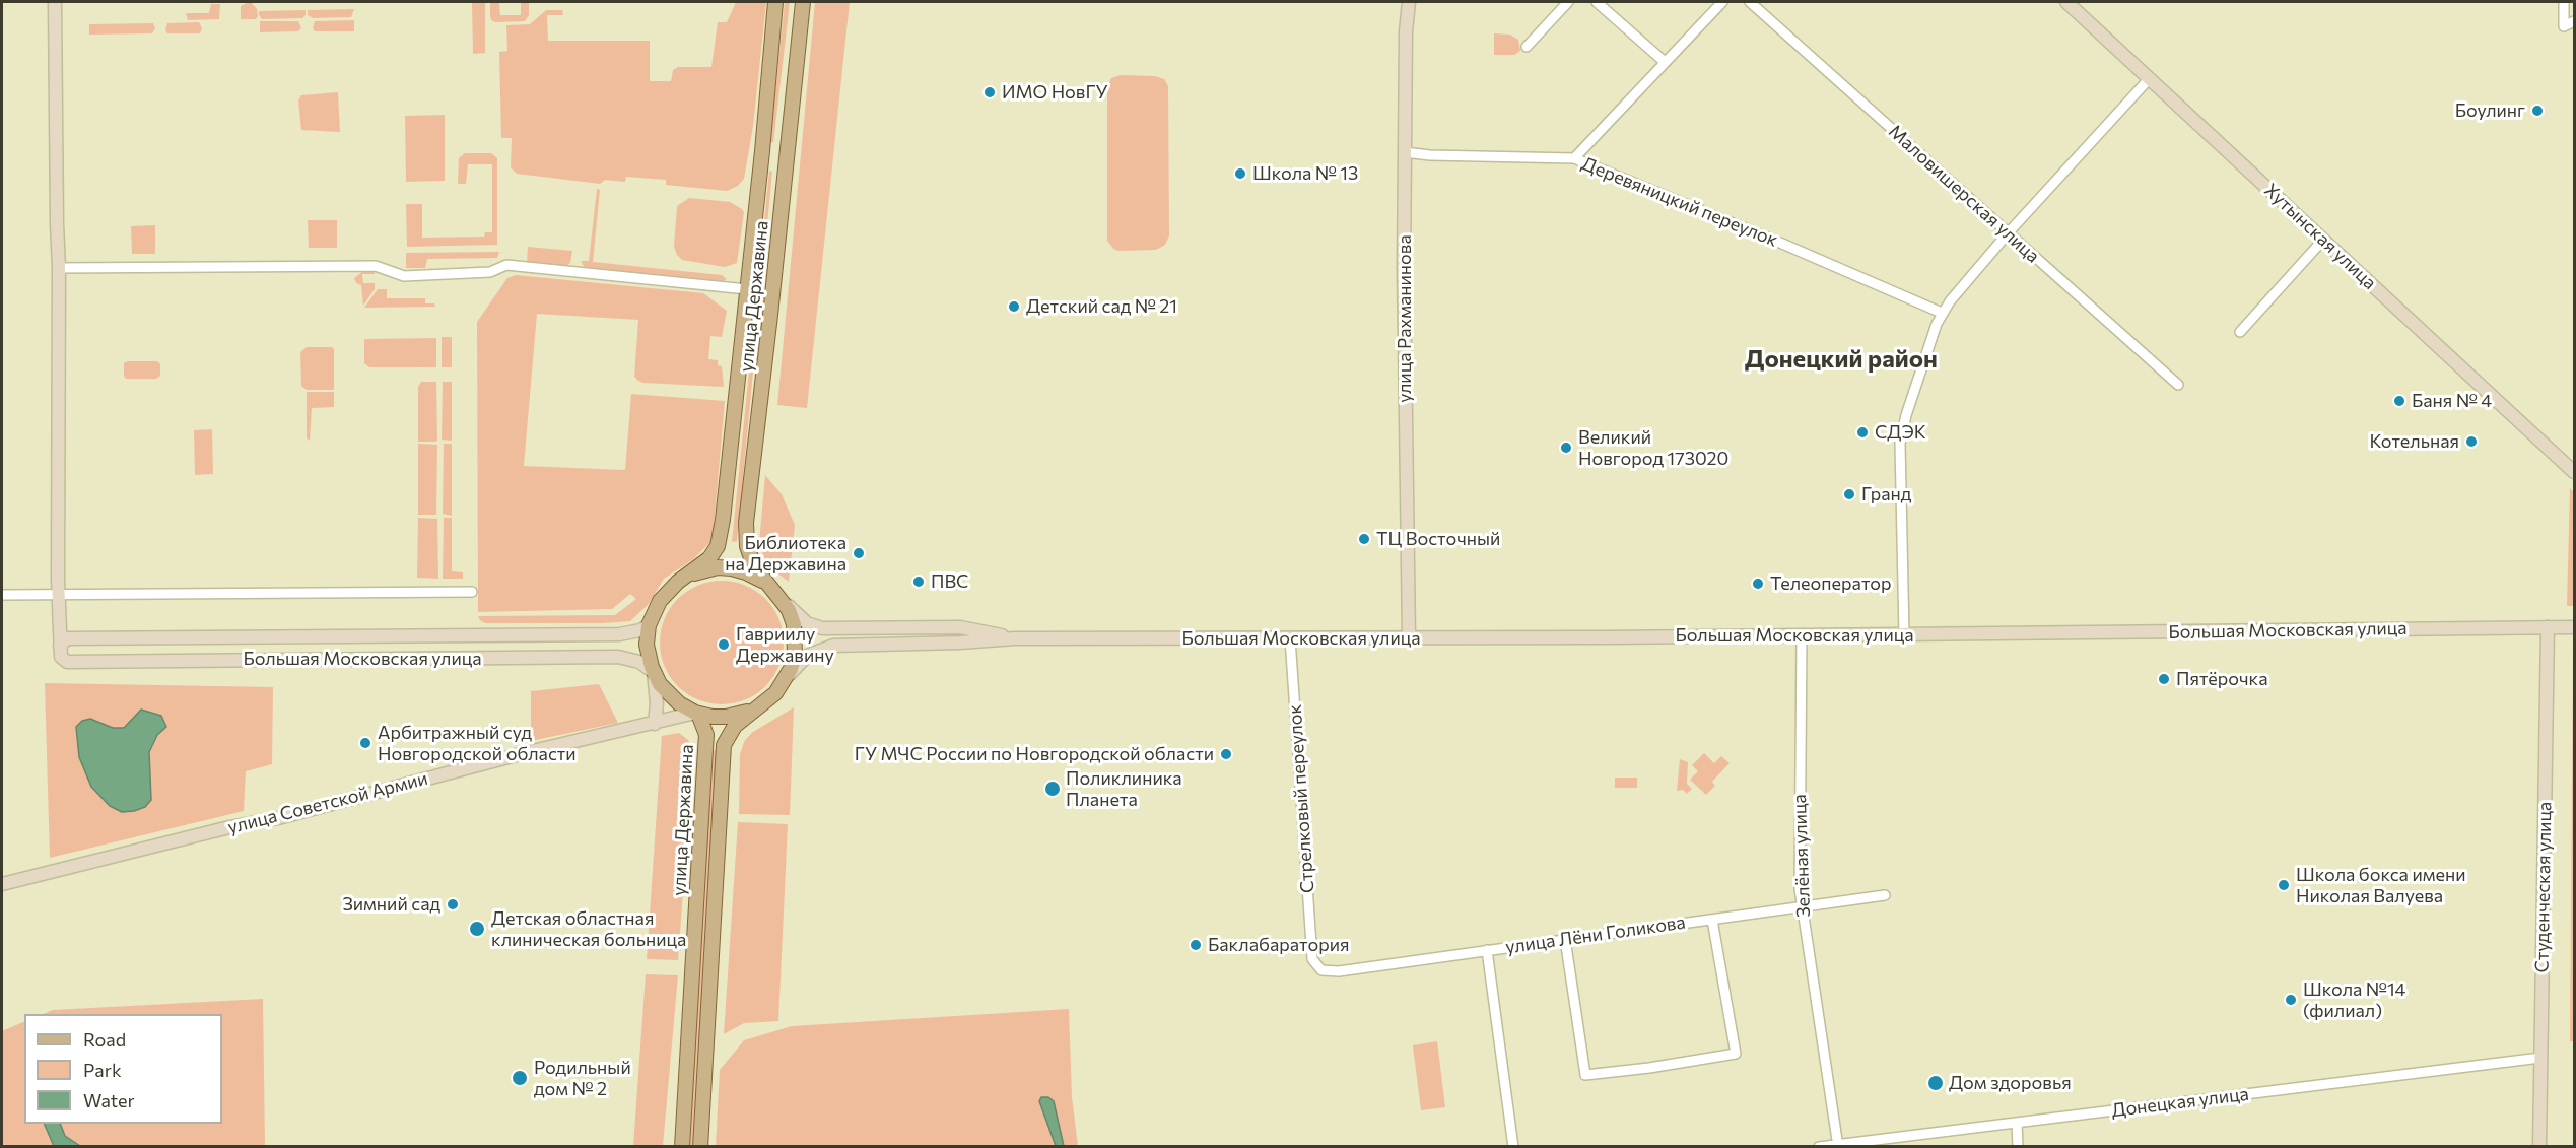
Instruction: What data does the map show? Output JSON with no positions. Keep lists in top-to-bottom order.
{
  "streets": {
    "main road": ["улица Державина"],
    "street": [
      "Маловишерская улица",
      "Деревяницкий переулок",
      "Хутынская улица",
      "улица Рахманинова",
      "Большая Московская улица",
      "Стрелковый переулок",
      "улица Советской Армии",
      "Зелёная улица",
      "Студенческая улица",
      "улица Лёни Голикова",
      "Донецкая улица"
    ]
  },
  "crossings": [
    ["Деревяницкий переулок", "улица Рахманинова"],
    ["улица Державина", "Большая Московская улица"],
    ["улица Державина", "улица Советской Армии"],
    ["улица Рахманинова", "Большая Московская улица"],
    ["Большая Московская улица", "Стрелковый переулок"],
    ["Большая Московская улица", "улица Советской Армии"],
    ["Большая Московская улица", "Зелёная улица"],
    ["Большая Московская улица", "Студенческая улица"],
    ["Стрелковый переулок", "улица Лёни Голикова"],
    ["Зелёная улица", "улица Лёни Голикова"],
    ["Зелёная улица", "Донецкая улица"],
    ["Студенческая улица", "Донецкая улица"]
  ],
  "districts": ["Донецкий район"],
  "places": [
    "ИМО НовГУ",
    "Боулинг",
    "Школа № 13",
    "Детский сад № 21",
    "Баня № 4",
    "СДЭК",
    "Котельная",
    "Великий Новгород 173020",
    "Гранд",
    "ТЦ Восточный",
    "Библиотека на Державина",
    "ПВС",
    "Телеоператор",
    "Гавриилу Державину",
    "Пятёрочка",
    "Арбитражный суд Новгородской области",
    "ГУ МЧС России по Новгородской области",
    "Поликлиника Планета",
    "Школа бокса имени Николая Валуева",
    "Зимний сад",
    "Детская областная клиническая больница",
    "Баклабаратория",
    "Школа №14 (филиал)",
    "Родильный дом № 2",
    "Дом здоровья"
  ],
  "legend": ["Road", "Park", "Water"]
}
